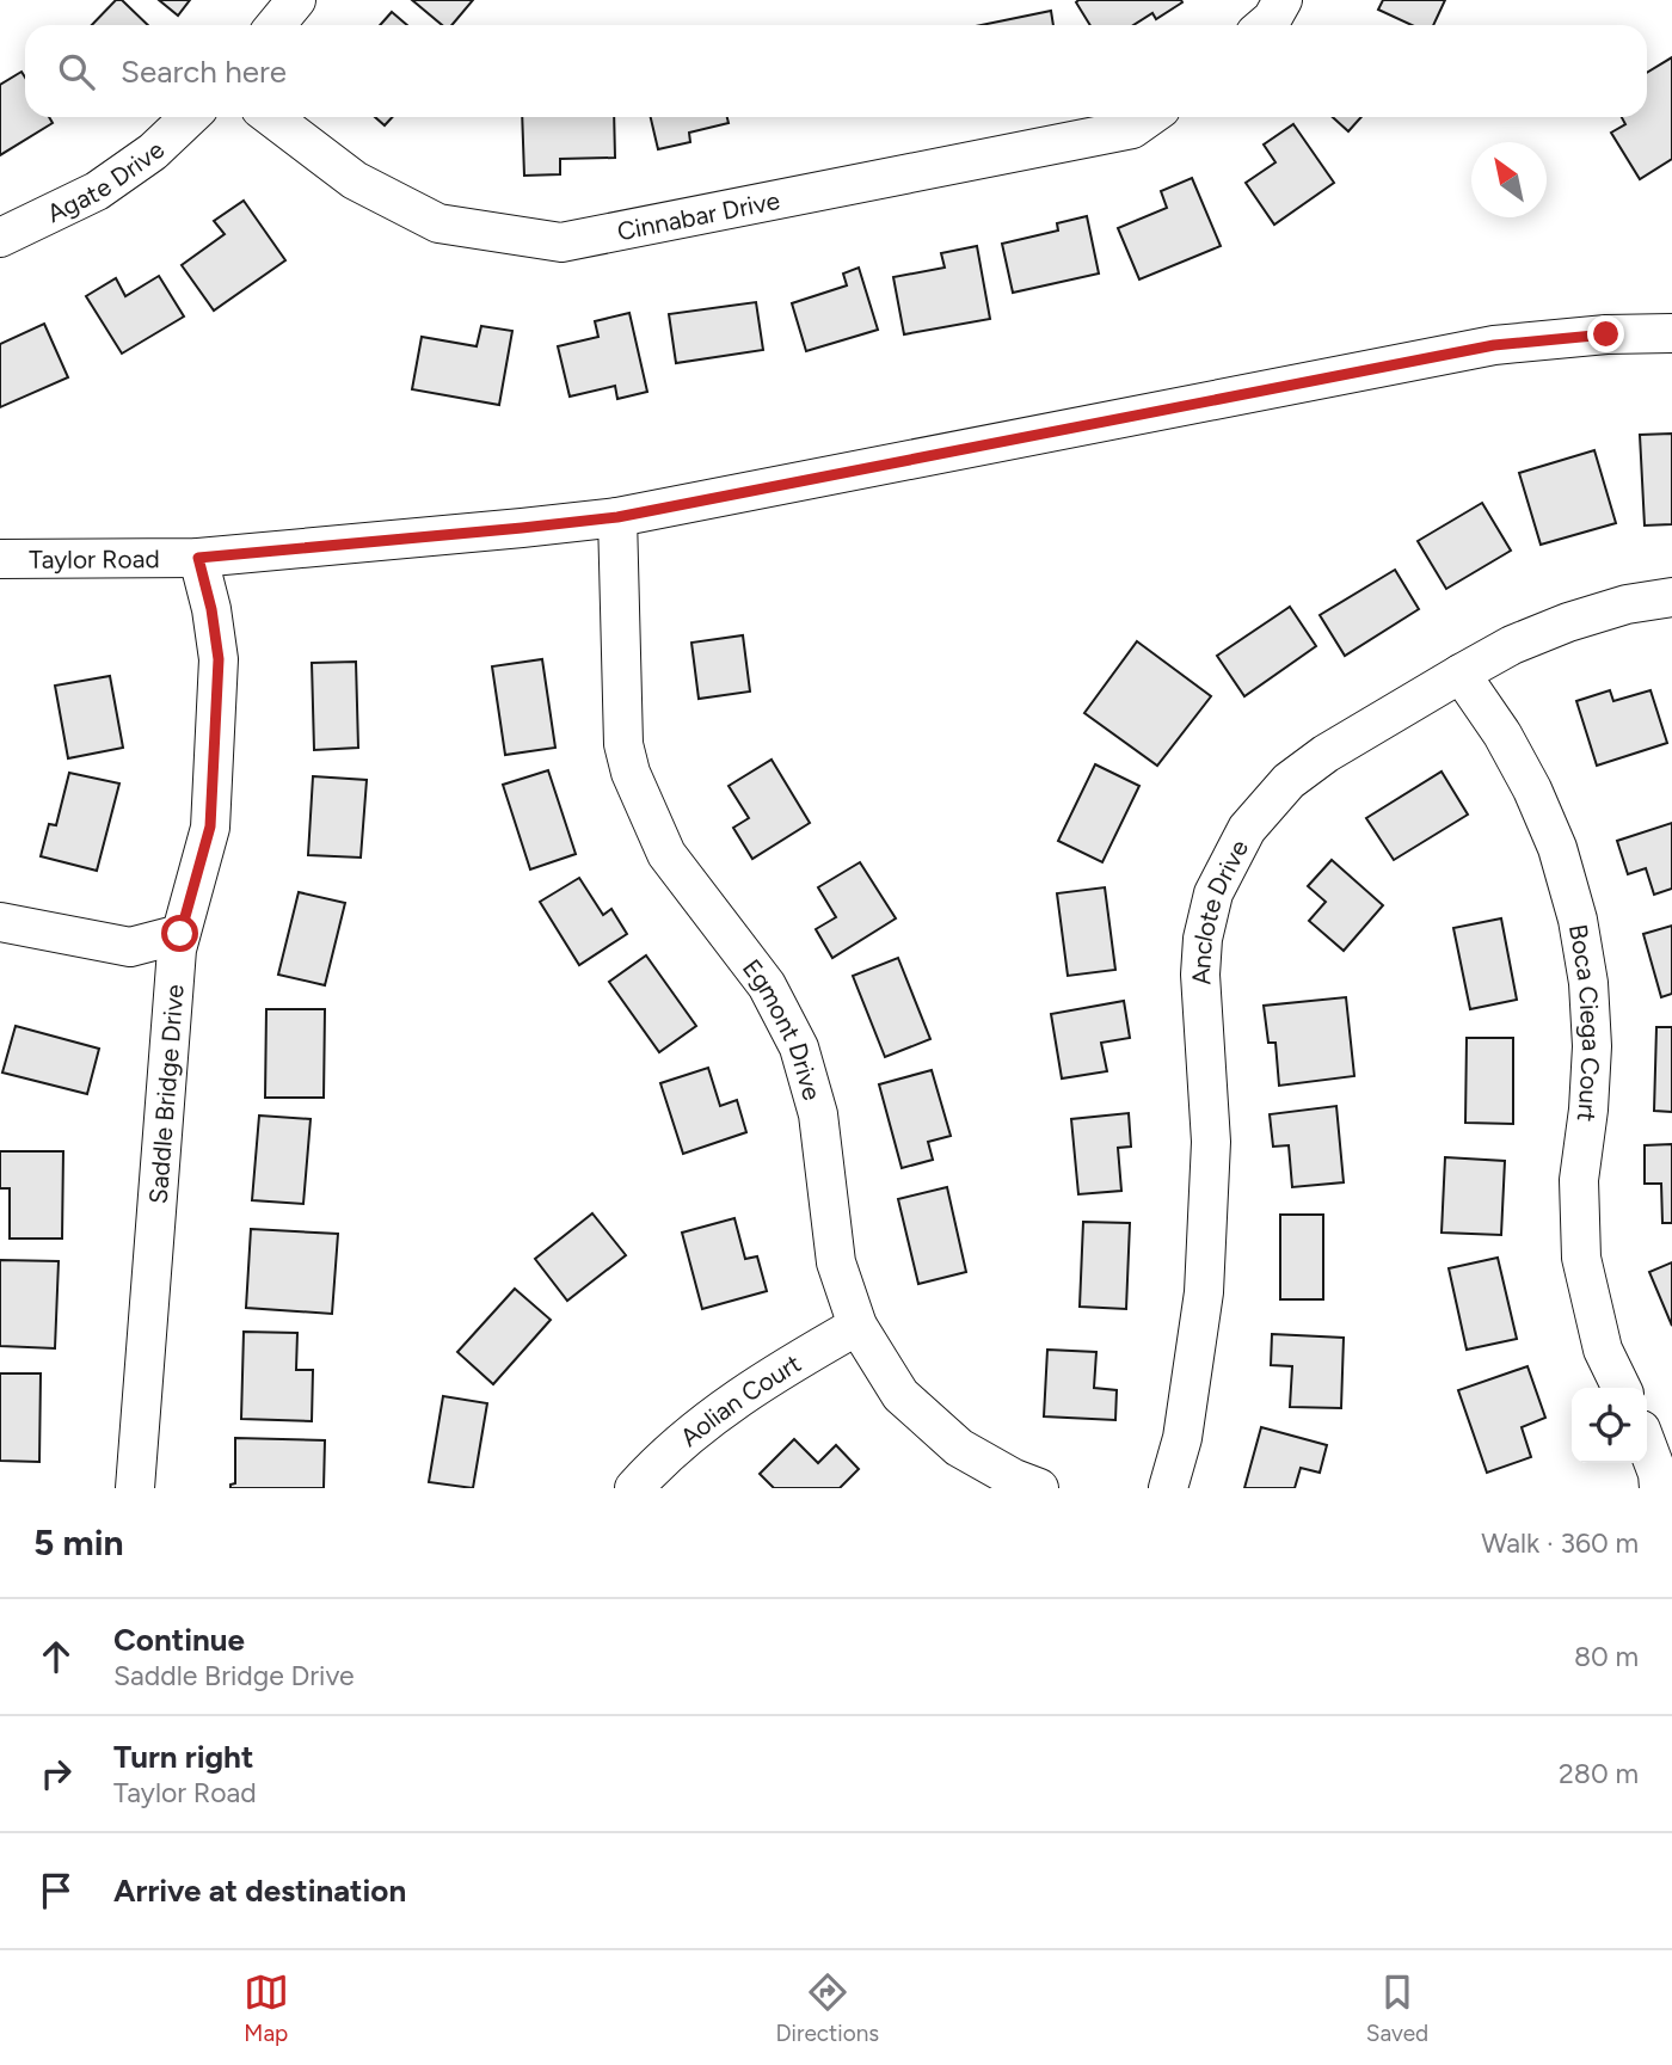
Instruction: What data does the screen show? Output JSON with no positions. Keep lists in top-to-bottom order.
{
  "streets": {
    "street": [
      "Agate Drive",
      "Cinnabar Drive",
      "Taylor Road",
      "Anclote Drive",
      "Boca Ciega Court",
      "Egmont Drive",
      "Saddle Bridge Drive",
      "Aolian Court"
    ]
  },
  "crossings": [
    ["Taylor Road", "Egmont Drive"],
    ["Taylor Road", "Saddle Bridge Drive"],
    ["Anclote Drive", "Boca Ciega Court"],
    ["Egmont Drive", "Aolian Court"]
  ],
  "north": "top left",
  "page": {
    "search": "Search here",
    "heading": ["5 min", "Walk · 360 m"],
    "list": [
      ["Continue", "Saddle Bridge Drive", "80 m"],
      ["Turn right", "Taylor Road", "280 m"],
      "Arrive at destination"
    ],
    "nav": ["Map", "Directions", "Saved"]
  }
}
